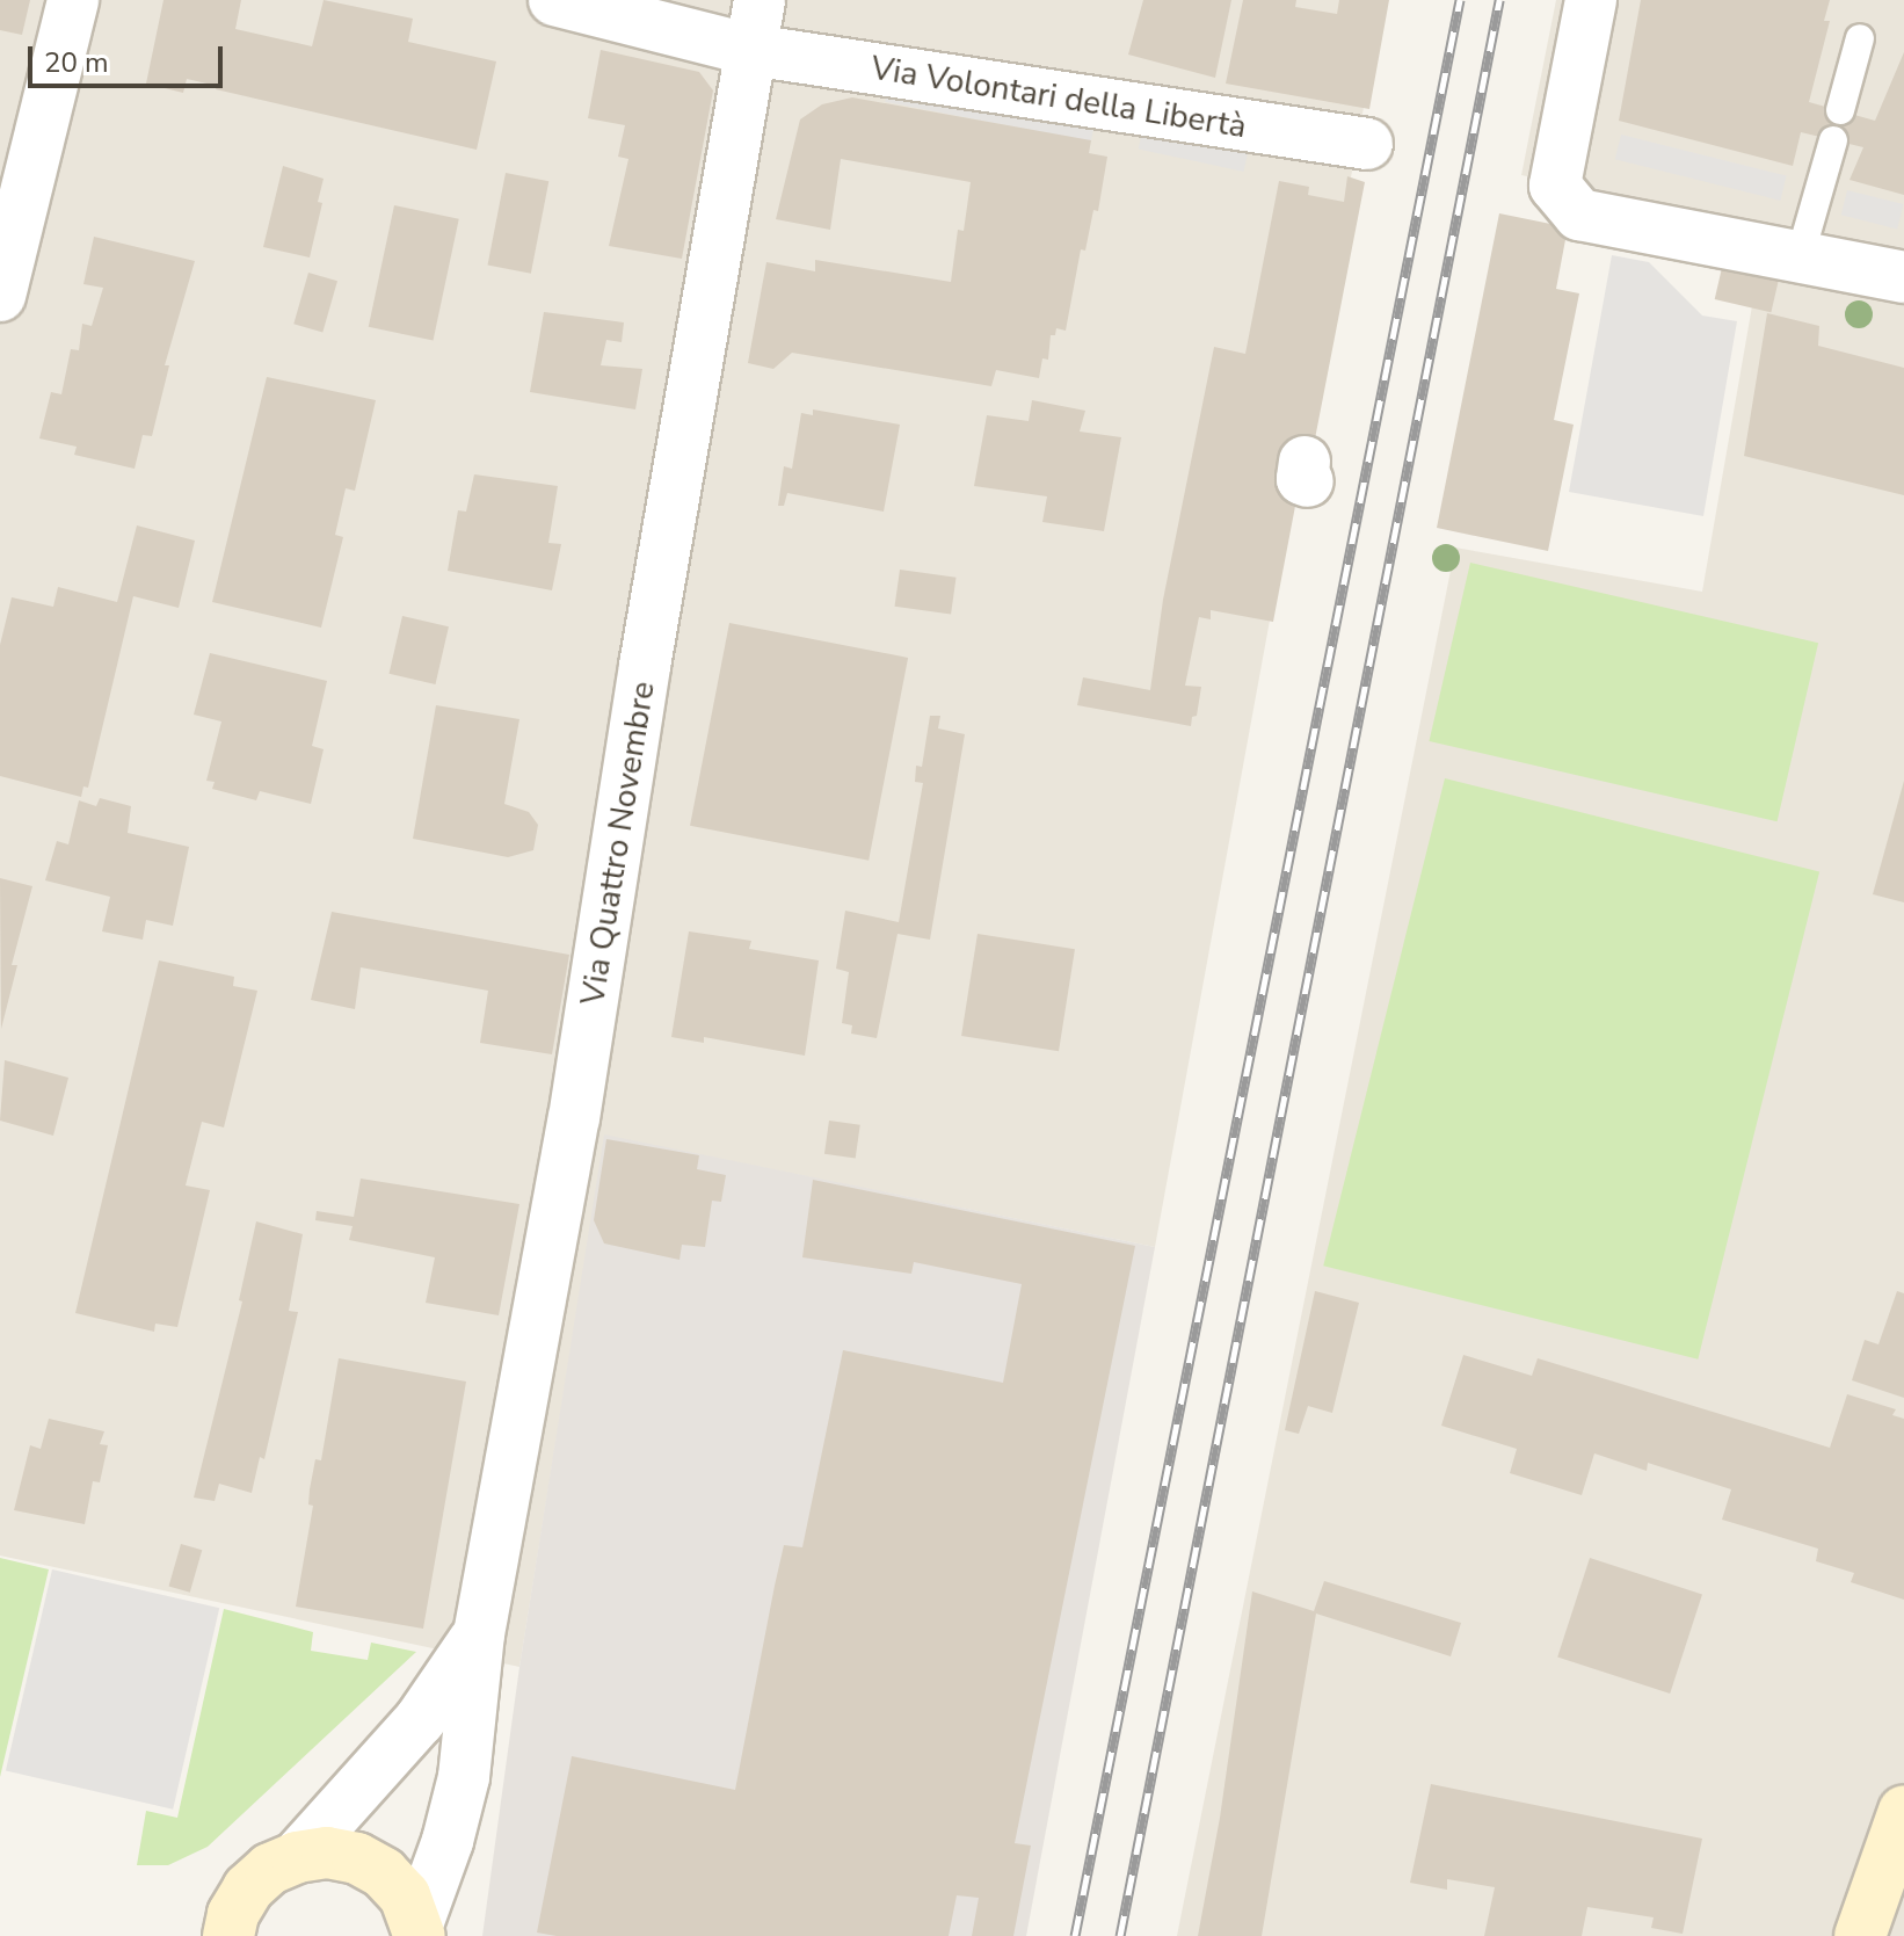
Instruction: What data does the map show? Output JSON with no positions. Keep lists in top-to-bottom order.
{
  "streets": {
    "street": ["Via Volontari della Libertà", "Via Quattro Novembre"]
  },
  "crossings": [
    ["Via Volontari della Libertà", "Via Quattro Novembre"]
  ],
  "scale_bar": "20 m"
}
